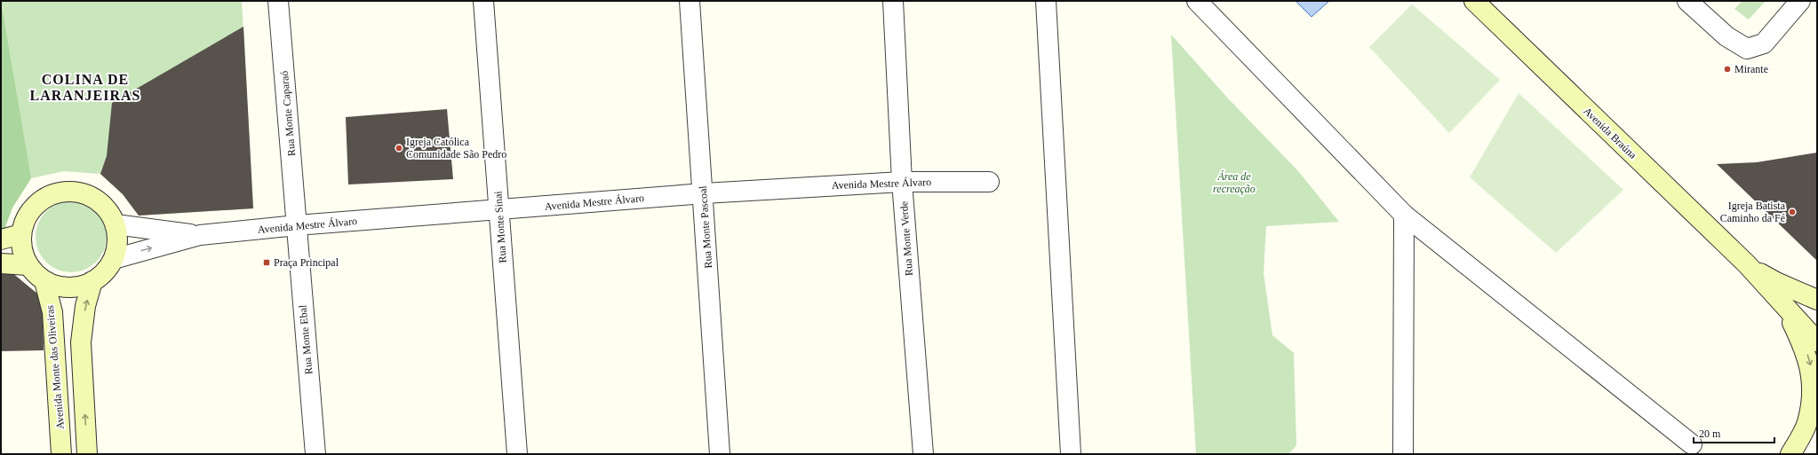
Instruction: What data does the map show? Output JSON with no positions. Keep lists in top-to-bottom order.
{
  "streets": {
    "street": [
      "Rua Monte Caparaó",
      "Avenida Braúna",
      "Avenida Mestre Álvaro",
      "Rua Monte Sinai",
      "Rua Monte Pascoal",
      "Rua Monte Verde",
      "Rua Monte Ebal",
      "Avenida Monte das Oliveiras"
    ]
  },
  "crossings": [
    ["Rua Monte Caparaó", "Avenida Mestre Álvaro"],
    ["Rua Monte Caparaó", "Rua Monte Ebal"],
    ["Avenida Mestre Álvaro", "Rua Monte Sinai"],
    ["Avenida Mestre Álvaro", "Rua Monte Pascoal"],
    ["Avenida Mestre Álvaro", "Rua Monte Verde"],
    ["Avenida Mestre Álvaro", "Rua Monte Ebal"],
    ["Avenida Mestre Álvaro", "Avenida Monte das Oliveiras"]
  ],
  "districts": ["COLINA DE LARANJEIRAS"],
  "parks": ["Área de recreação"],
  "places": {
    "other": ["Mirante", "Igreja Católica Comunidade São Pedro", "Igreja Batista Caminho da Fé"],
    "transit": ["Praça Principal"]
  },
  "scale_bar": "20 m"
}
